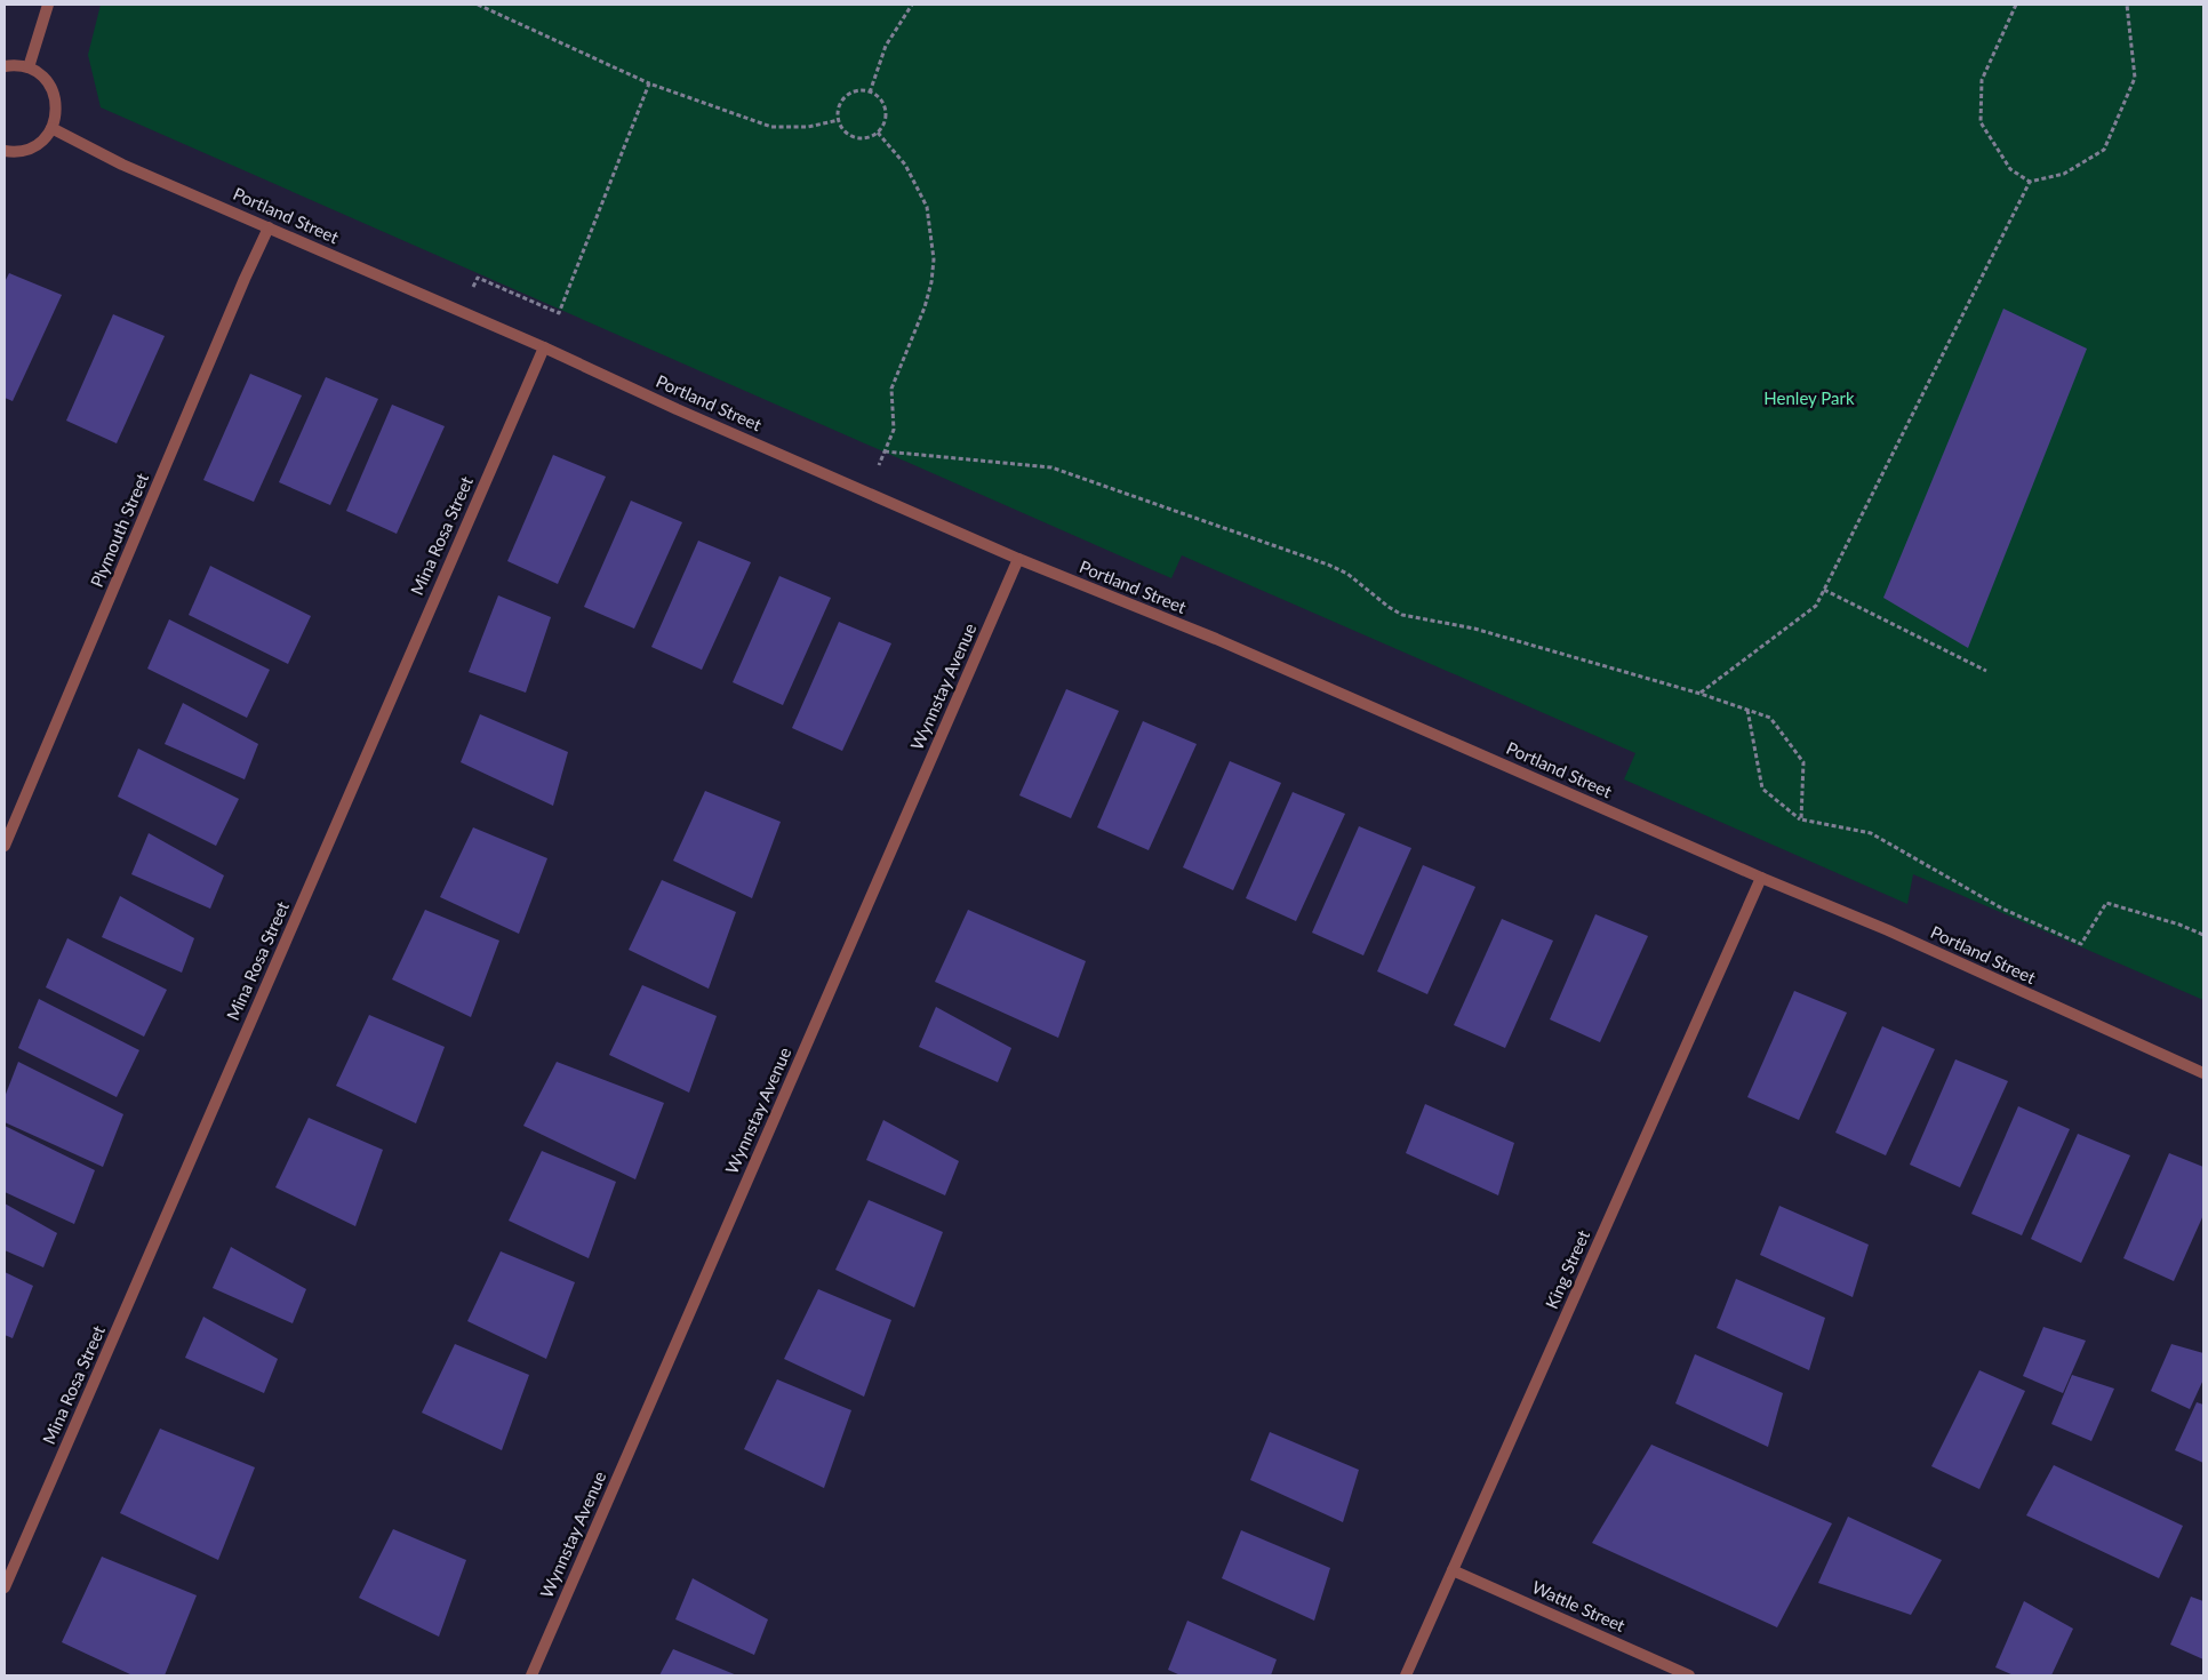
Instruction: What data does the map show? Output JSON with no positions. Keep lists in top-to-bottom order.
{
  "streets": {
    "street": [
      "Portland Street",
      "Plymouth Street",
      "Mina Rosa Street",
      "Wynnstay Avenue",
      "King Street",
      "Wattle Street"
    ]
  },
  "crossings": [
    ["Portland Street", "Plymouth Street"],
    ["Portland Street", "Mina Rosa Street"],
    ["Portland Street", "Wynnstay Avenue"],
    ["Portland Street", "King Street"],
    ["King Street", "Wattle Street"]
  ],
  "parks": ["Henley Park"]
}
